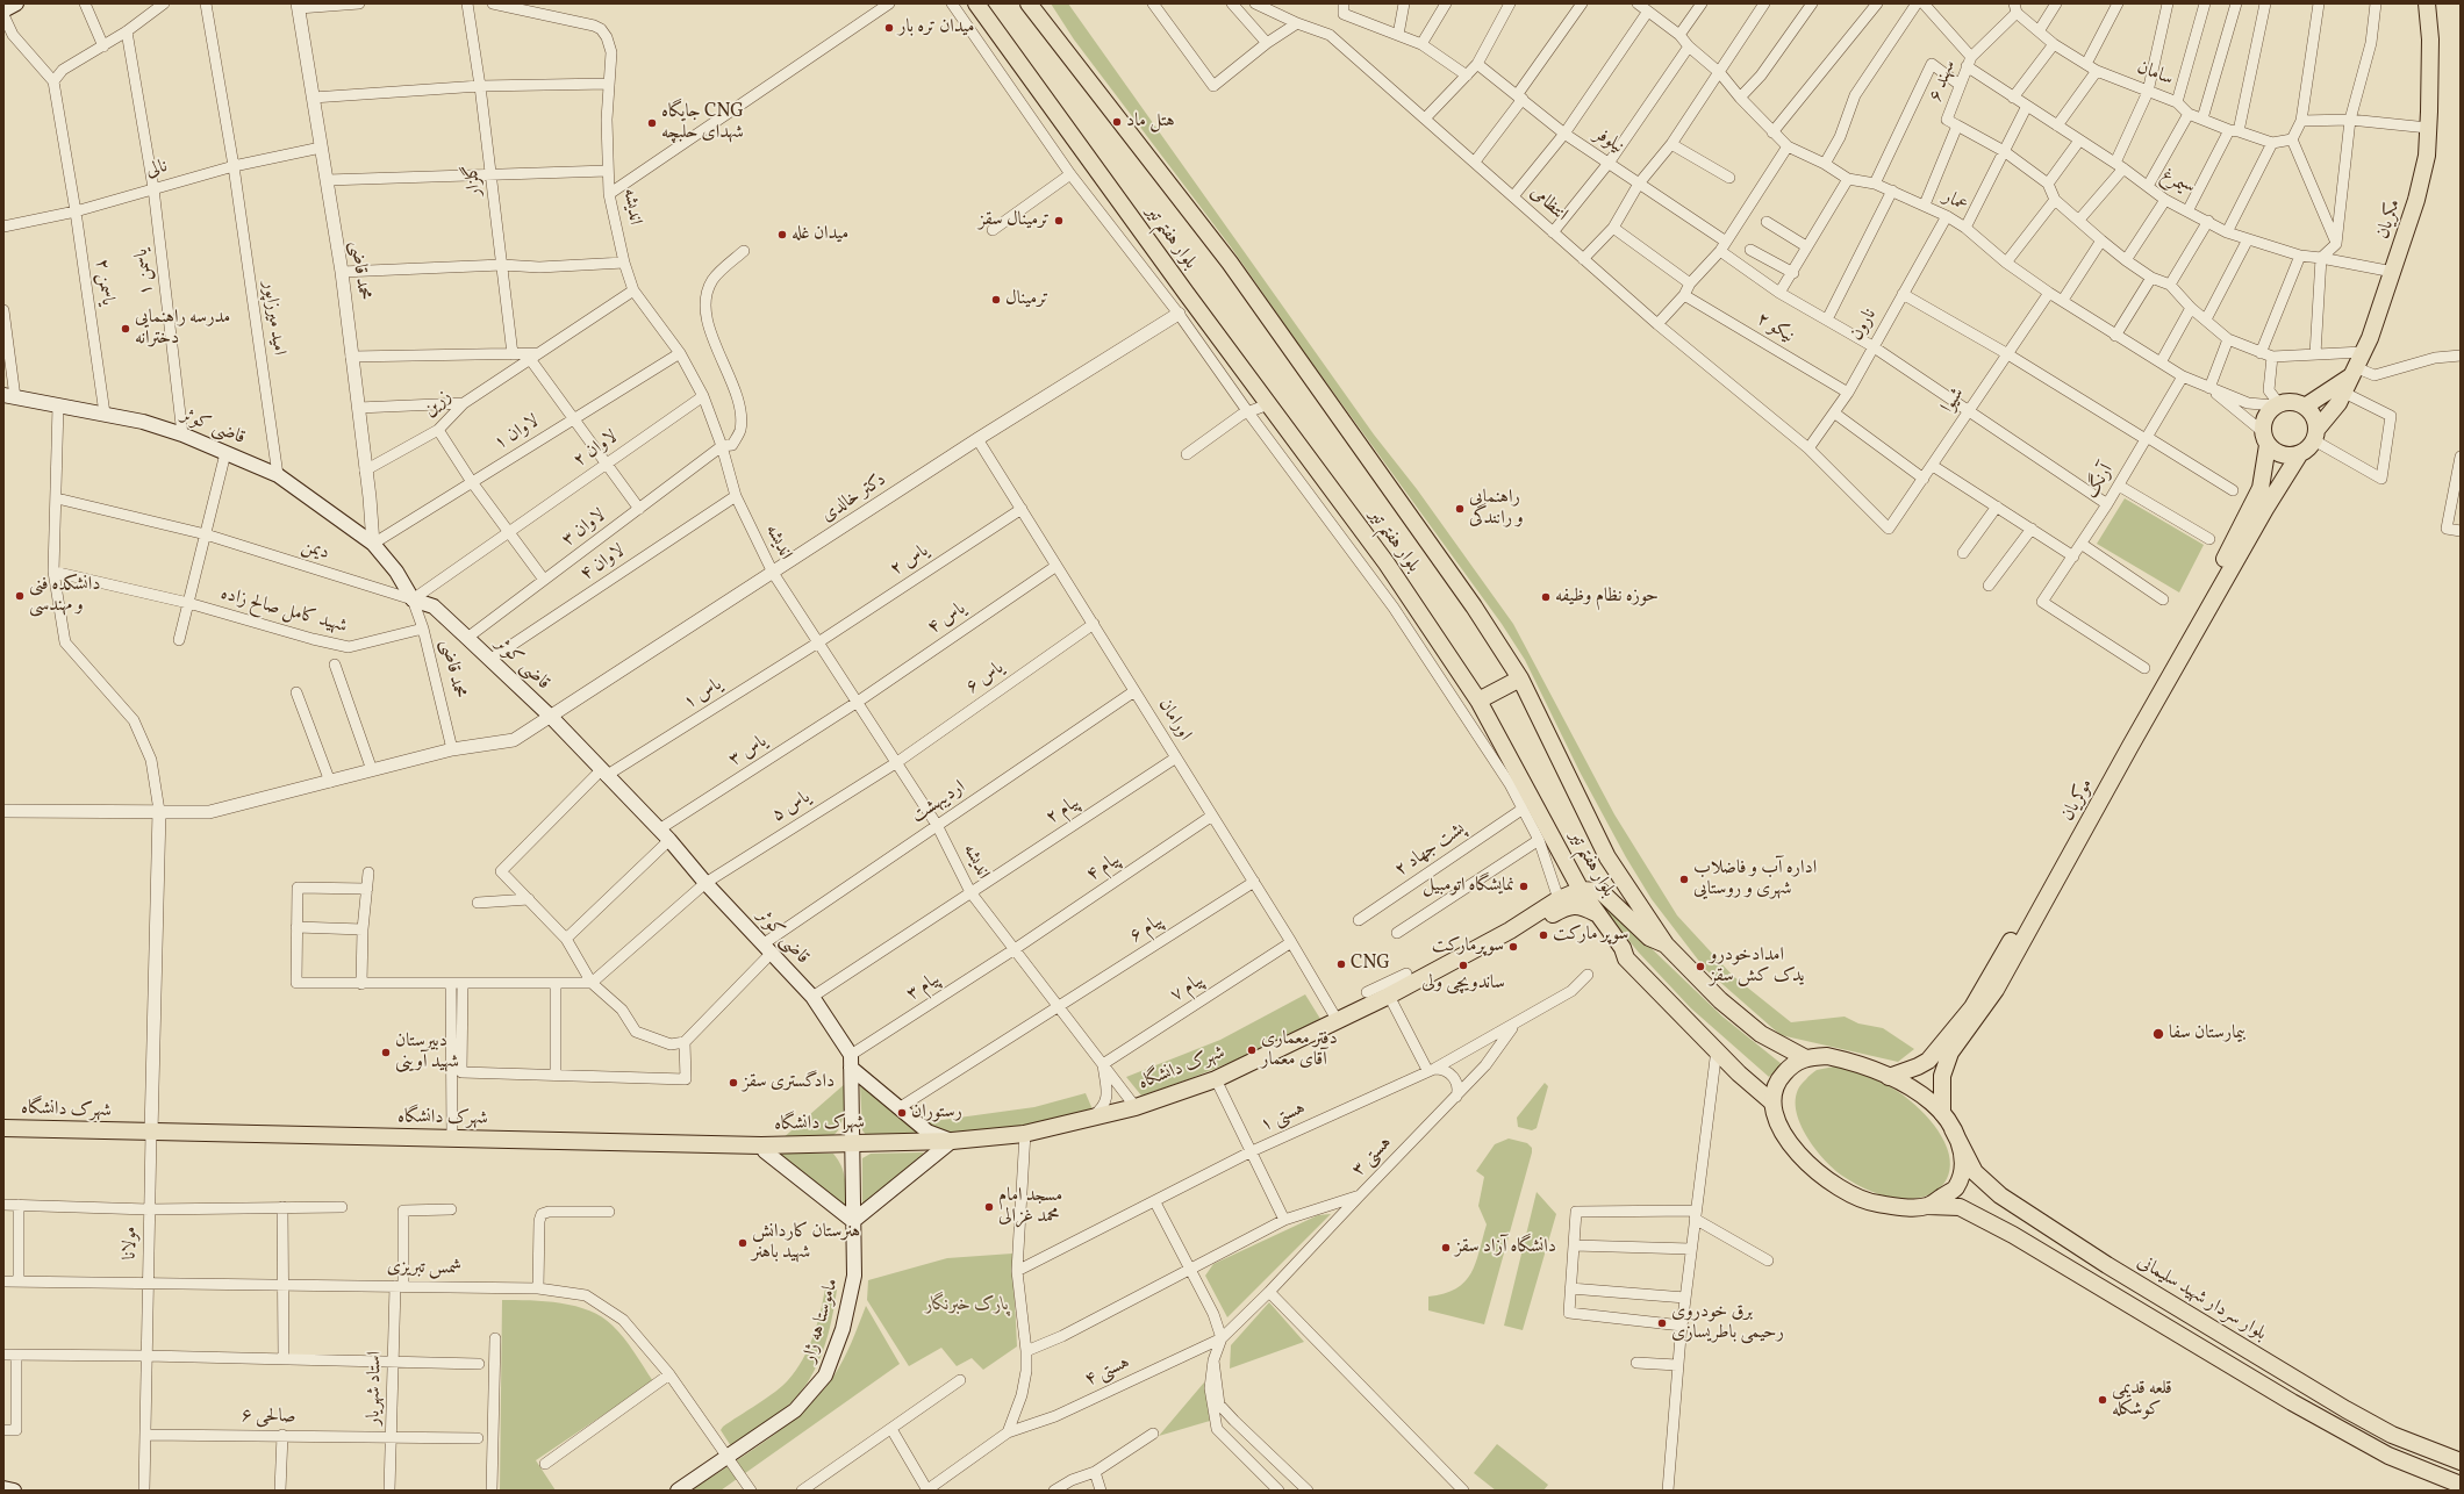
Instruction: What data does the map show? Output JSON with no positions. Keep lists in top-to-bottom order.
{
  "streets": {
    "main road": [
      "مکریان",
      "بلوار هفتم تیر",
      "قاضی کوثر",
      "موکریان",
      "شهرک دانشگاه",
      "بلوار سردار شهید سلیمانی",
      "ماموستا هه ژار"
    ],
    "street": [
      "سامان",
      "سهند ۶",
      "نیلوفر",
      "نالی",
      "گلزار",
      "سیمرغ",
      "عمار",
      "انتظامی",
      "اندیشه",
      "محمد قاضی",
      "یاسمن ۱",
      "یاسمن ۲",
      "امید میرزاپور",
      "نارون",
      "نیکو ۲",
      "شیوا",
      "زرین",
      "لاوان ۱",
      "لاوان ۲",
      "آرنگ",
      "دکتر خالدی",
      "لاوان ۳",
      "دیمن",
      "یاس ۲",
      "لاوان ۴",
      "شهید کامل صالح زاده",
      "یاس ۴",
      "یاس ۶",
      "یاس ۱",
      "اورامان",
      "یاس ۳",
      "اردیبهشت",
      "یاس ۵",
      "پیام ۲",
      "پشت جهاد ۲",
      "پیام ۴",
      "پیام ۶",
      "پیام ۳",
      "پیام ۷",
      "هستی ۱",
      "هستی ۳",
      "مولانا",
      "شمس تبریزی",
      "هستی ۴",
      "استاد شهریار",
      "صالحی ۶"
    ]
  },
  "crossings": [
    ["سامان", "سهند ۶"],
    ["سهند ۶", "سیمرغ"],
    ["سهند ۶", "عمار"],
    ["نالی", "محمد قاضی"],
    ["نالی", "یاسمن ۱"],
    ["نالی", "یاسمن ۲"],
    ["نالی", "امید میرزاپور"],
    ["سیمرغ", "مکریان"],
    ["عمار", "مکریان"],
    ["عمار", "نارون"],
    ["عمار", "شیوا"],
    ["عمار", "آرنگ"],
    ["عمار", "موکریان"],
    ["انتظامی", "نارون"],
    ["انتظامی", "شیوا"],
    ["اندیشه", "زرین"],
    ["اندیشه", "لاوان ۱"],
    ["اندیشه", "لاوان ۲"],
    ["اندیشه", "دکتر خالدی"],
    ["اندیشه", "لاوان ۳"],
    ["اندیشه", "یاس ۲"],
    ["اندیشه", "لاوان ۴"],
    ["اندیشه", "یاس ۴"],
    ["اندیشه", "یاس ۶"],
    ["اندیشه", "یاس ۱"],
    ["اندیشه", "یاس ۳"],
    ["اندیشه", "اردیبهشت"],
    ["اندیشه", "یاس ۵"],
    ["اندیشه", "پیام ۲"],
    ["اندیشه", "پیام ۴"],
    ["اندیشه", "پیام ۶"],
    ["اندیشه", "پیام ۳"],
    ["اندیشه", "پیام ۷"],
    ["اندیشه", "شهرک دانشگاه"],
    ["مکریان", "موکریان"],
    ["بلوار هفتم تیر", "شهرک دانشگاه"],
    ["محمد قاضی", "زرین"],
    ["محمد قاضی", "قاضی کوثر"],
    ["محمد قاضی", "لاوان ۱"],
    ["محمد قاضی", "لاوان ۲"],
    ["محمد قاضی", "دکتر خالدی"],
    ["محمد قاضی", "دیمن"],
    ["محمد قاضی", "شهید کامل صالح زاده"],
    ["یاسمن ۱", "قاضی کوثر"],
    ["یاسمن ۲", "قاضی کوثر"],
    ["امید میرزاپور", "قاضی کوثر"],
    ["نارون", "نیکو ۲"],
    ["قاضی کوثر", "لاوان ۱"],
    ["قاضی کوثر", "لاوان ۲"],
    ["قاضی کوثر", "دکتر خالدی"],
    ["قاضی کوثر", "لاوان ۳"],
    ["قاضی کوثر", "دیمن"],
    ["قاضی کوثر", "لاوان ۴"],
    ["قاضی کوثر", "یاس ۱"],
    ["قاضی کوثر", "یاس ۳"],
    ["قاضی کوثر", "اردیبهشت"],
    ["قاضی کوثر", "یاس ۵"],
    ["قاضی کوثر", "پیام ۲"],
    ["قاضی کوثر", "پیام ۳"],
    ["لاوان ۲", "دیمن"],
    ["دکتر خالدی", "اورامان"],
    ["یاس ۲", "یاس ۱"],
    ["یاس ۲", "اورامان"],
    ["یاس ۴", "اورامان"],
    ["یاس ۴", "یاس ۳"],
    ["یاس ۶", "اورامان"],
    ["یاس ۶", "یاس ۵"],
    ["اورامان", "اردیبهشت"],
    ["اورامان", "پیام ۲"],
    ["اورامان", "پیام ۴"],
    ["اورامان", "پیام ۶"],
    ["اورامان", "پیام ۷"],
    ["اورامان", "شهرک دانشگاه"],
    ["پیام ۴", "پیام ۳"],
    ["شهرک دانشگاه", "مولانا"],
    ["شهرک دانشگاه", "ماموستا هه ژار"],
    ["هستی ۱", "هستی ۳"],
    ["مولانا", "شمس تبریزی"],
    ["مولانا", "صالحی ۶"],
    ["شمس تبریزی", "ماموستا هه ژار"],
    ["شمس تبریزی", "استاد شهریار"],
    ["استاد شهریار", "صالحی ۶"]
  ],
  "parks": ["پارک خبرنگار"],
  "places": [
    "میدان تره بار",
    "هتل ماد",
    "جایگاه CNG شهدای حلبچه",
    "ترمینال سقز",
    "میدان غله",
    "ترمینال",
    "مدرسه راهنمایی دخترانه",
    "راهنمایی و رانندگی",
    "دانشکده فنی و مهندسی",
    "حوزه نظام وظیفه",
    "اداره آب و فاضلاب شهری و روستایی",
    "نمایشگاه اتومبیل",
    "سوپر مارکت",
    "سوپرمارکت",
    "CNG",
    "ساندویچی ولی",
    "امدادخودرو یدک کش سقز",
    "بیمارستان سفا",
    "دفتر معماری آقای معمار",
    "دبیرستان شهید آوینی",
    "دادگستری سقز",
    "رستوران",
    "مسجد امام محمد غزالی",
    "هنرستان کاردانش شهید باهنر",
    "دانشگاه آزاد سقز",
    "برق خودروی رحیمی باطریسازی",
    "قلعه قدیمی کوشکله"
  ]
}
